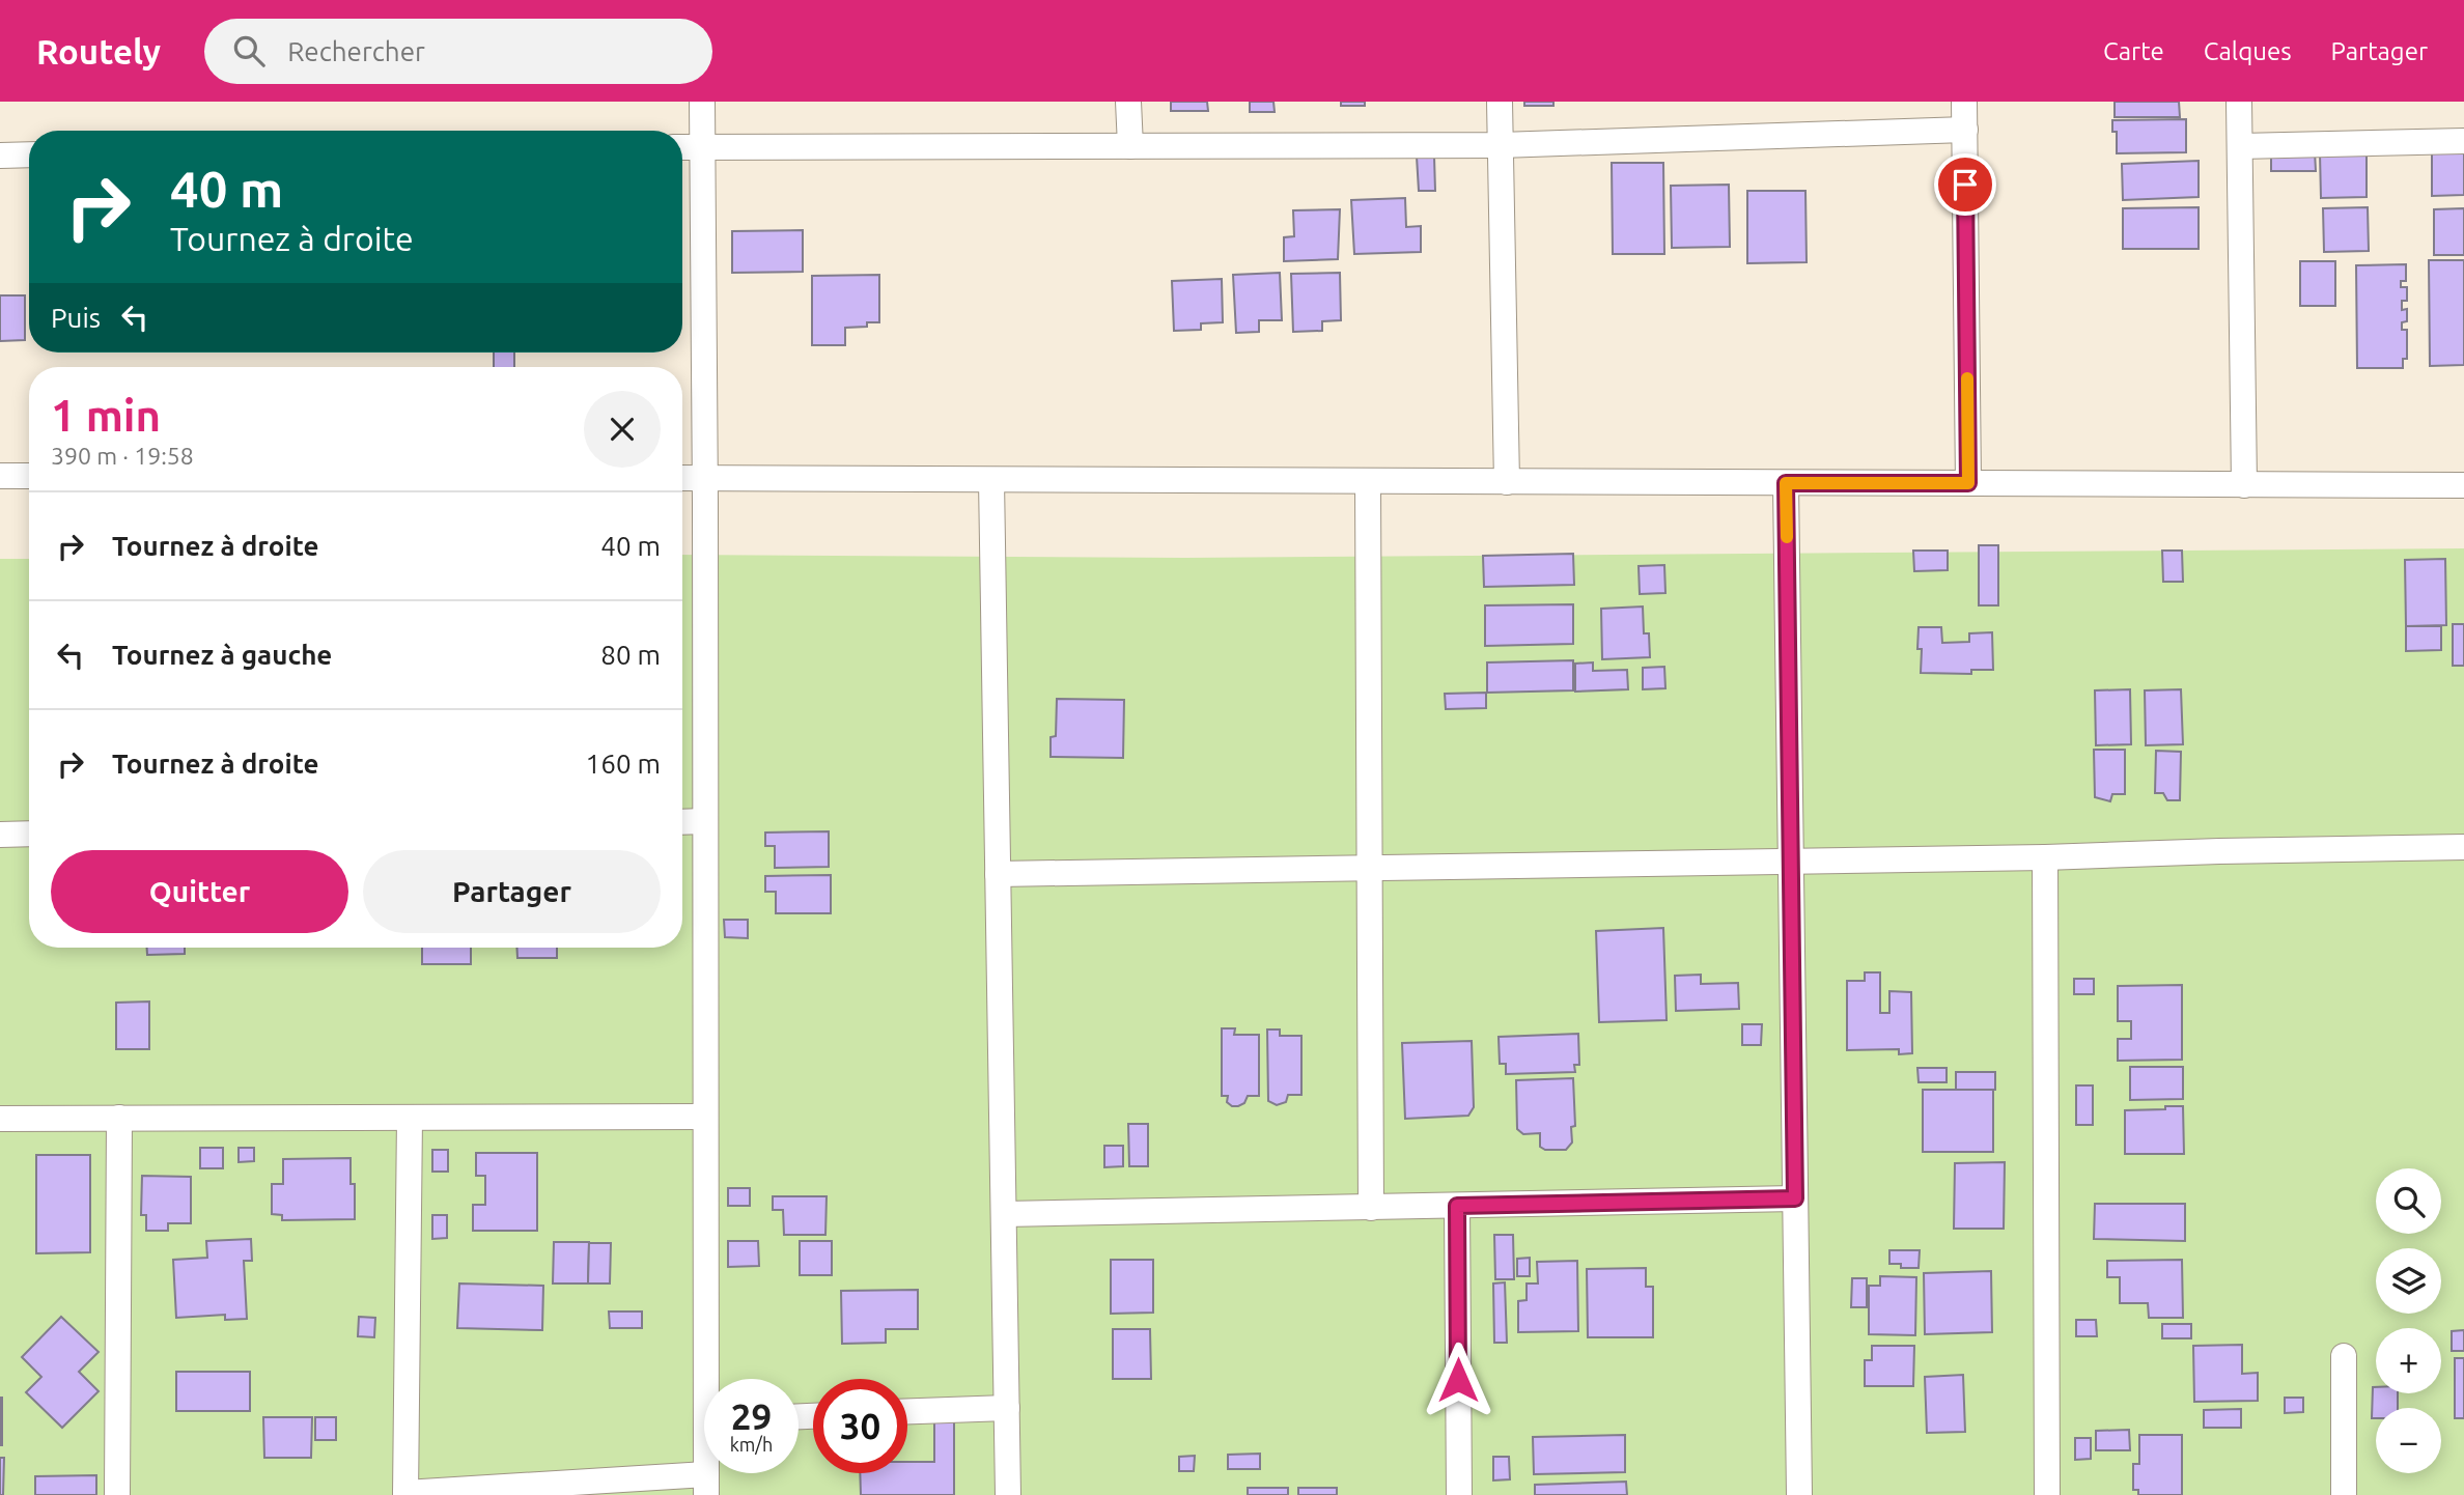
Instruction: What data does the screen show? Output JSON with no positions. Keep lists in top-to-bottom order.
{
  "page": {
    "header": "Routely",
    "search": "Rechercher",
    "nav": ["Carte", "Calques", "Partager"],
    "turn": ["40 m", "Tournez à droite"],
    "then": "Puis",
    "heading": ["1 min", "390 m · 19:58"],
    "list": [
      {
        "name": "Tournez à droite",
        "value": "40 m"
      },
      {
        "name": "Tournez à gauche",
        "value": "80 m"
      },
      {
        "name": "Tournez à droite",
        "value": "160 m"
      }
    ],
    "buttons": ["Quitter", "Partager"],
    "map_buttons": ["+", "−"],
    "speed": "29 km/h",
    "limit": "30"
  }
}
